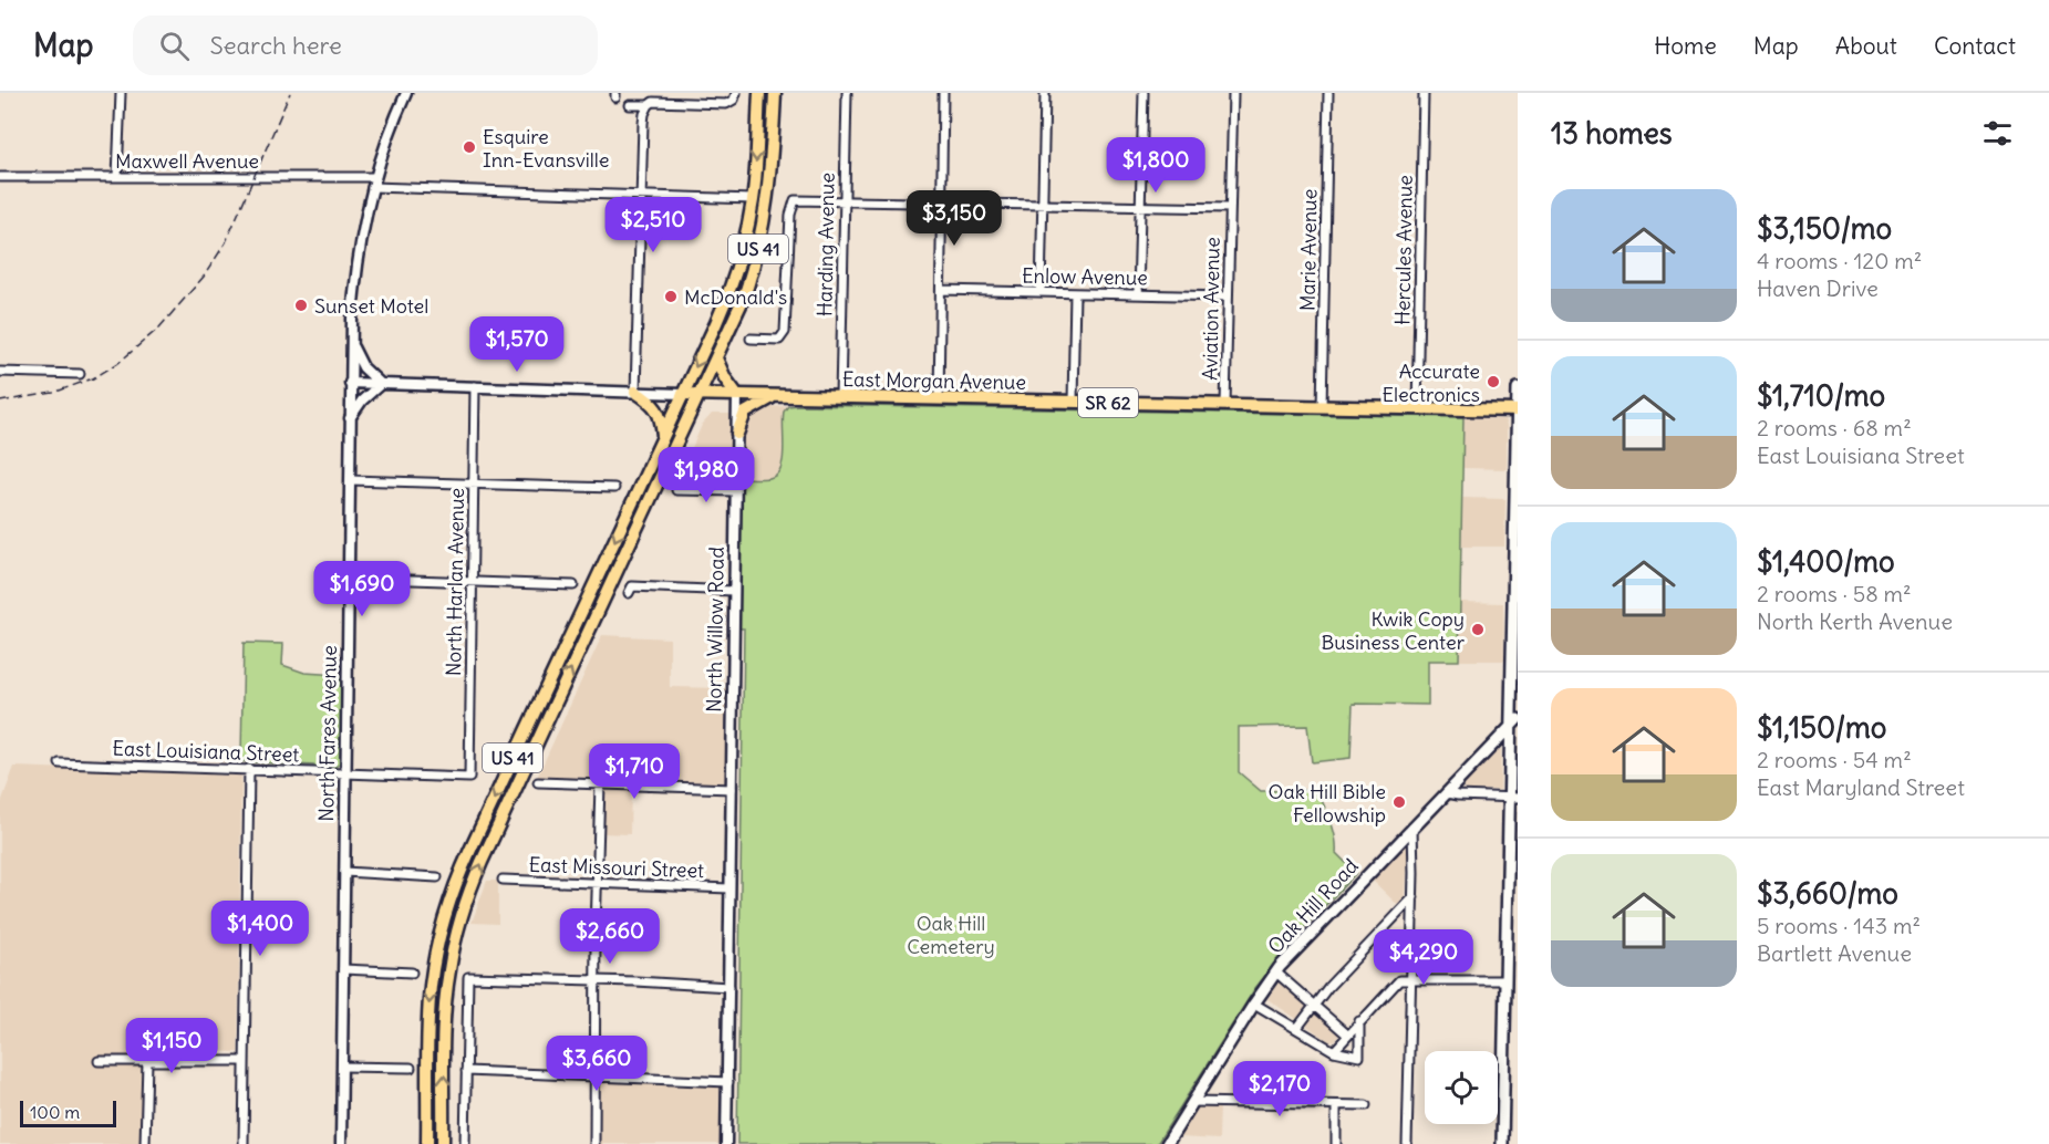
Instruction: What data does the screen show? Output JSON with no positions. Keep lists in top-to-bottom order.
{
  "streets": {
    "main road": [
      "US 41",
      "East Morgan Avenue",
      "SR 62",
      "Oak Hill Road"
    ],
    "street": [
      "Maxwell Avenue",
      "Harding Avenue",
      "Marie Avenue",
      "Hercules Avenue",
      "Enlow Avenue",
      "Aviation Avenue",
      "North Harlan Avenue",
      "North Willow Road",
      "North Fares Avenue",
      "East Louisiana Street",
      "East Missouri Street"
    ]
  },
  "crossings": [
    ["Maxwell Avenue", "US 41"],
    ["Maxwell Avenue", "North Fares Avenue"],
    ["Harding Avenue", "East Morgan Avenue"],
    ["US 41", "East Morgan Avenue"],
    ["Marie Avenue", "East Morgan Avenue"],
    ["Hercules Avenue", "East Morgan Avenue"],
    ["Enlow Avenue", "Aviation Avenue"],
    ["Aviation Avenue", "East Morgan Avenue"],
    ["East Morgan Avenue", "North Harlan Avenue"],
    ["East Morgan Avenue", "North Willow Road"],
    ["East Morgan Avenue", "North Fares Avenue"],
    ["North Harlan Avenue", "East Louisiana Street"],
    ["North Willow Road", "East Missouri Street"],
    ["North Fares Avenue", "East Louisiana Street"]
  ],
  "parks": ["Oak Hill Cemetery"],
  "places": [
    "Esquire Inn-Evansville",
    "McDonald's",
    "Sunset Motel",
    "Accurate Electronics",
    "Kwik Copy Business Center",
    "Oak Hill Bible Fellowship"
  ],
  "scale_bar": "100 m",
  "page": {
    "header": "Map",
    "search": "Search here",
    "nav": [
      "Home",
      "Map",
      "About",
      "Contact"
    ],
    "heading": "13 homes",
    "price": [
      "$1,800",
      "$3,150",
      "$2,510",
      "$1,570",
      "$1,980",
      "$1,690",
      "$1,710",
      "$1,400",
      "$2,660",
      "$4,290",
      "$1,150",
      "$3,660",
      "$2,170"
    ],
    "list": [
      {
        "name": "$3,150/mo",
        "note": "4 rooms · 120 m² · Haven Drive"
      },
      {
        "name": "$1,710/mo",
        "note": "2 rooms · 68 m² · East Louisiana Street"
      },
      {
        "name": "$1,400/mo",
        "note": "2 rooms · 58 m² · North Kerth Avenue"
      },
      {
        "name": "$1,150/mo",
        "note": "2 rooms · 54 m² · East Maryland Street"
      },
      {
        "name": "$3,660/mo",
        "note": "5 rooms · 143 m² · Bartlett Avenue"
      }
    ],
    "scale": "100 m"
  }
}
